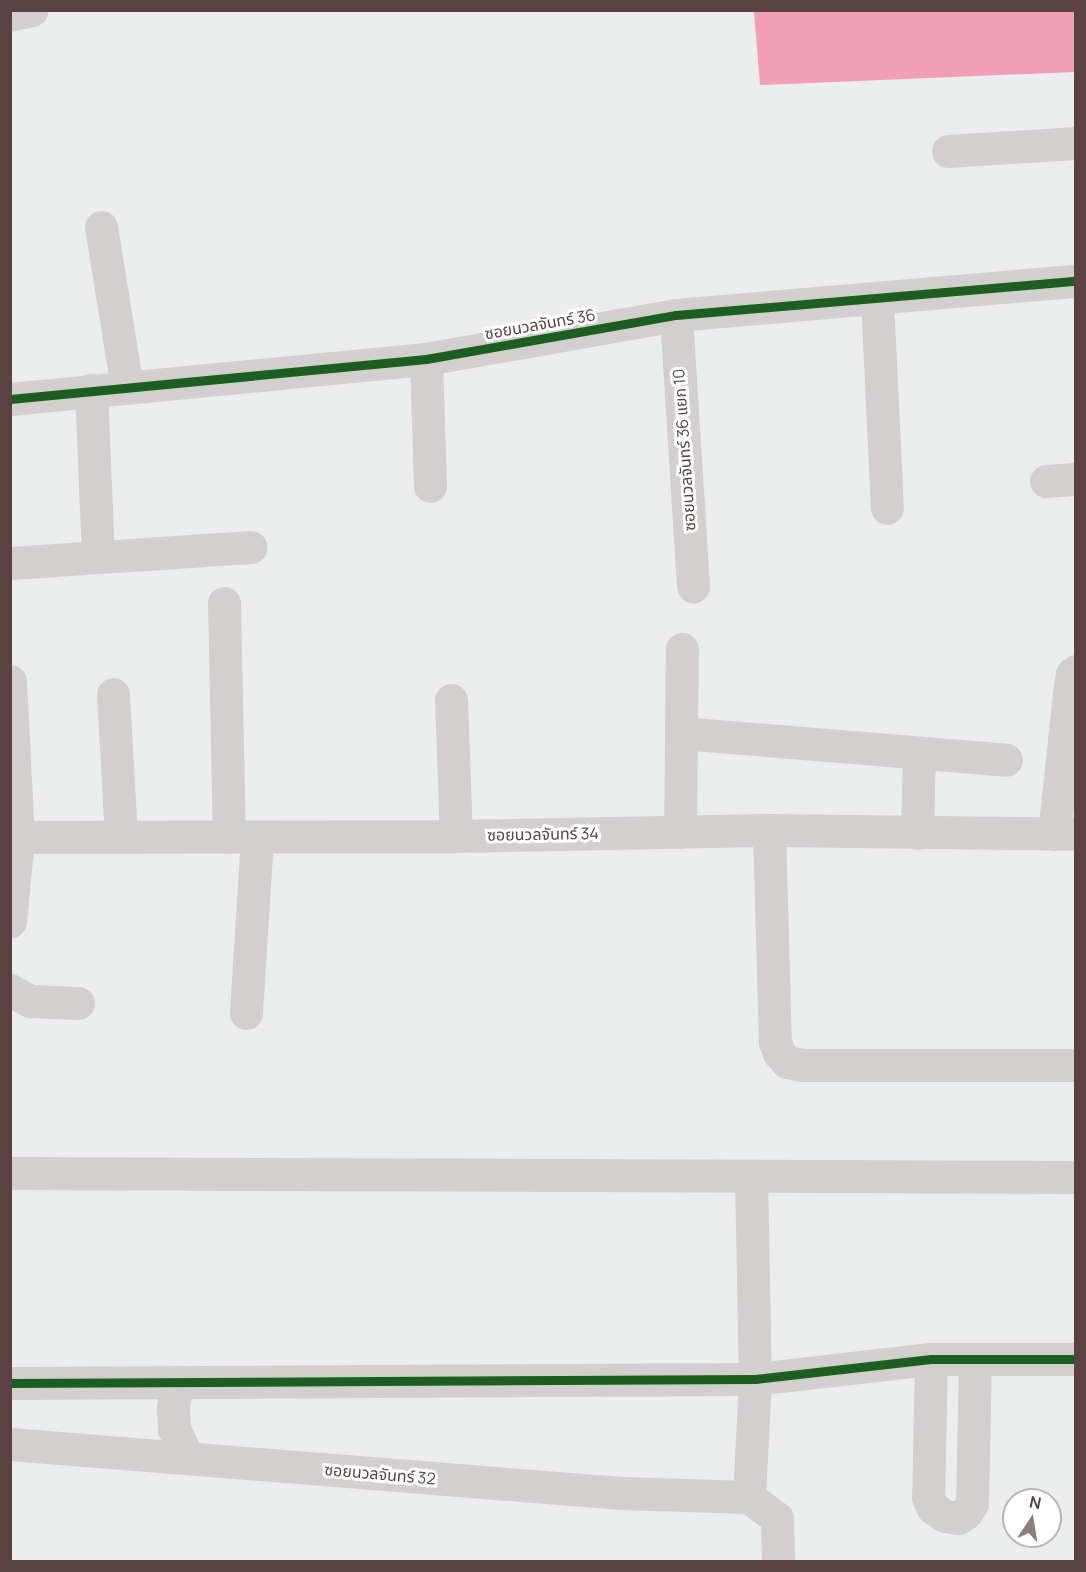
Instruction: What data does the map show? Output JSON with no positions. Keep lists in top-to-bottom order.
{
  "streets": {
    "street": [
      "ซอยนวลจันทร์ 36",
      "ซอยนวลจันทร์ 36 แยก 10",
      "ซอยนวลจันทร์ 34",
      "ซอยนวลจันทร์ 32"
    ]
  },
  "crossings": [
    ["ซอยนวลจันทร์ 36", "ซอยนวลจันทร์ 36 แยก 10"]
  ],
  "north": "top"
}
